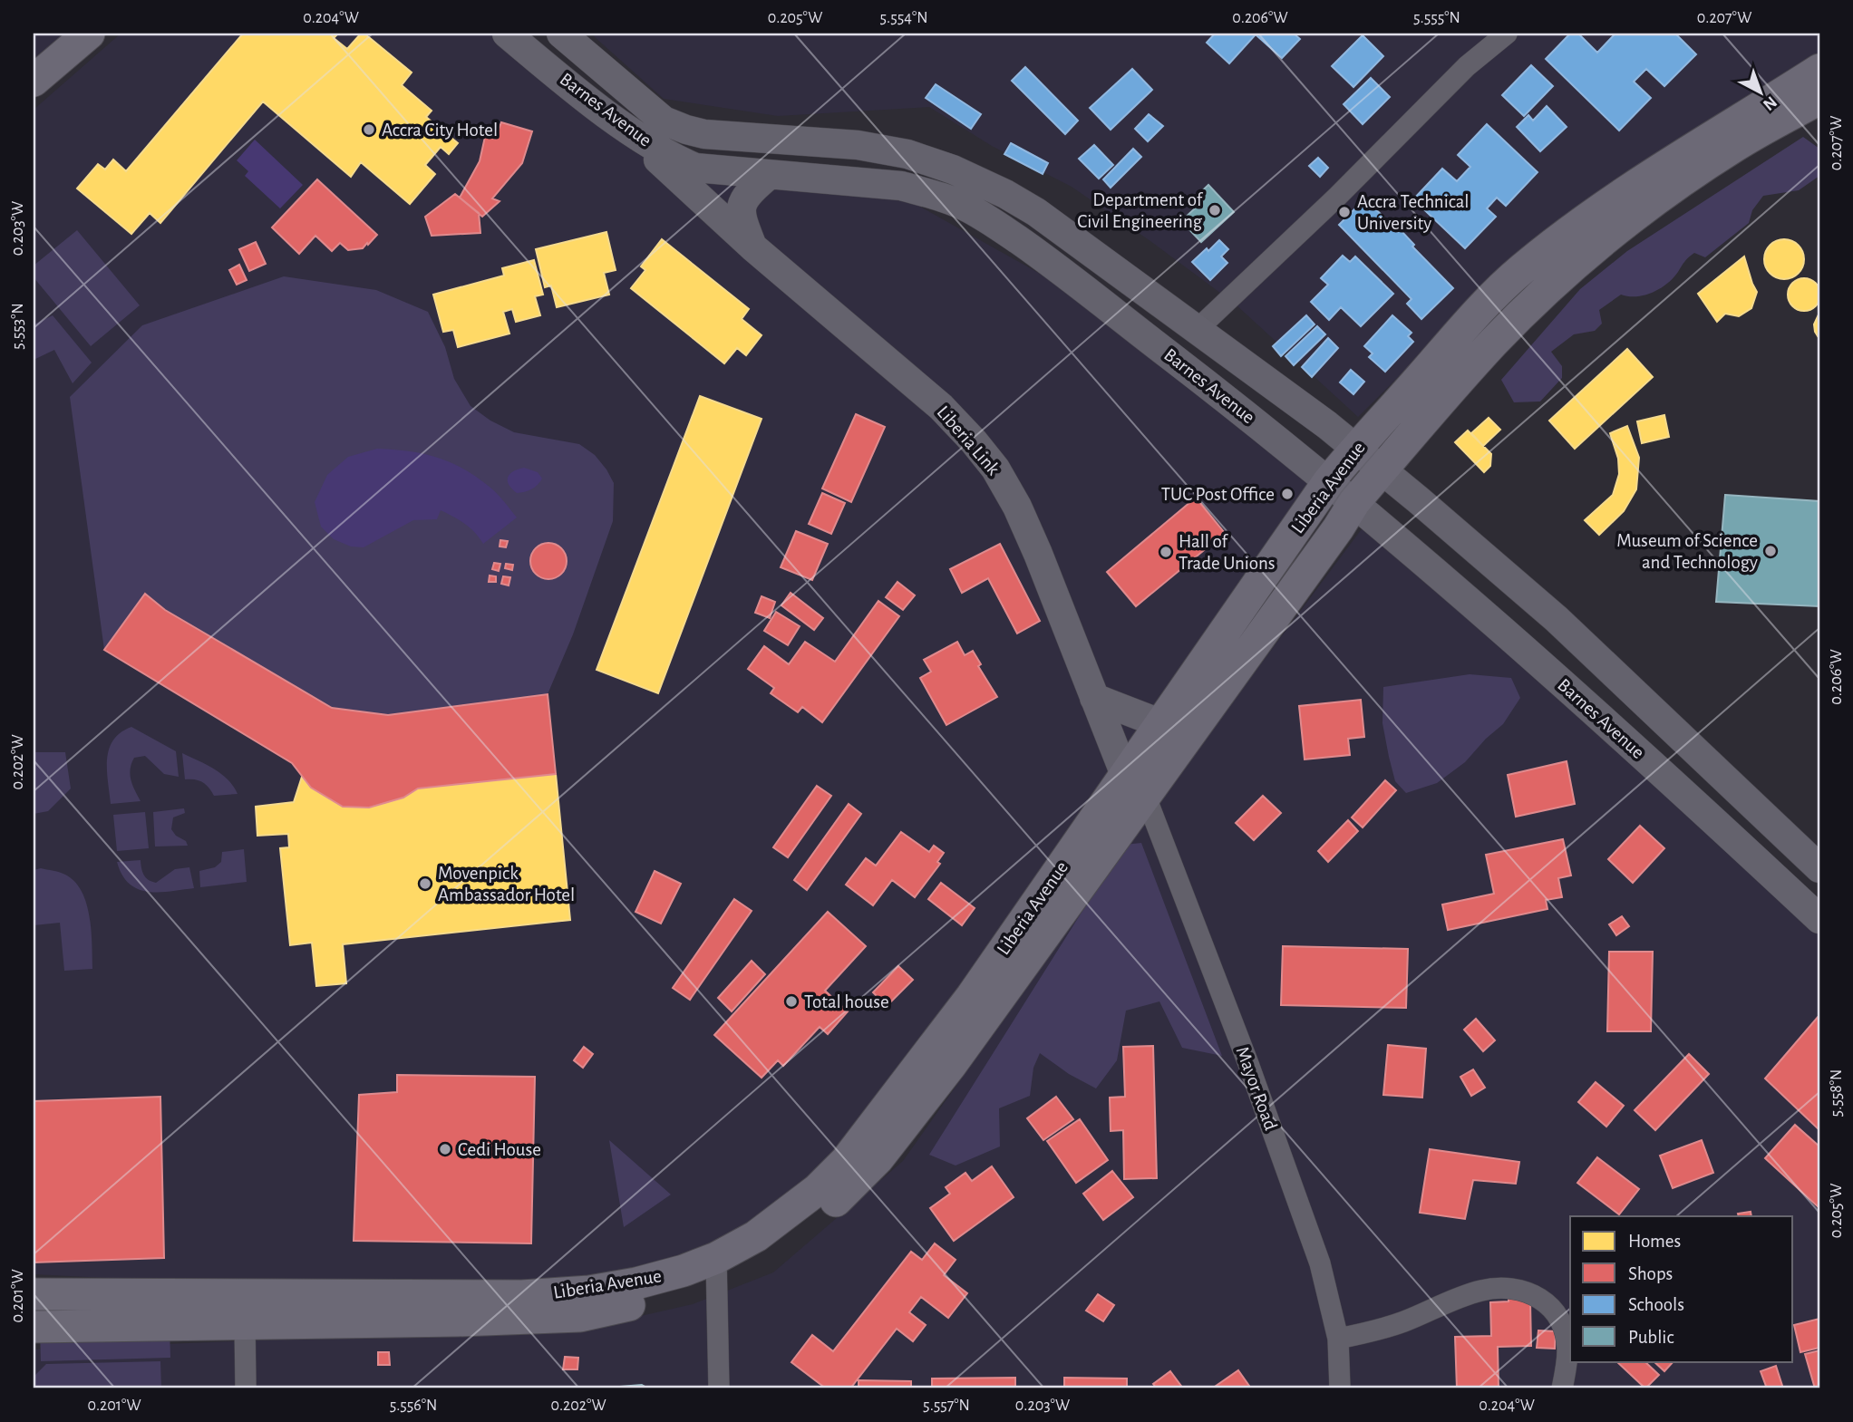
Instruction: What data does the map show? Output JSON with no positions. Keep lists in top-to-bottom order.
{
  "streets": {
    "main road": ["Barnes Avenue", "Liberia Link", "Liberia Avenue"],
    "street": ["Mayor Road"]
  },
  "crossings": [
    ["Barnes Avenue", "Liberia Link"],
    ["Barnes Avenue", "Liberia Avenue"],
    ["Liberia Link", "Liberia Avenue"],
    ["Liberia Link", "Mayor Road"],
    ["Liberia Avenue", "Mayor Road"]
  ],
  "places": [
    "Accra City Hotel",
    "Department of Civil Engineering",
    "Accra Technical University",
    "TUC Post Office",
    "Museum of Science and Technology",
    "Hall of Trade Unions",
    "Movenpick Ambassador Hotel",
    "Total house",
    "Cedi House"
  ],
  "legend": [
    "Homes",
    "Shops",
    "Schools",
    "Public"
  ],
  "north": "bottom right",
  "coordinates": [
    "0.204°W",
    "0.205°W",
    "5.554°N",
    "0.206°W",
    "5.555°N",
    "0.207°W",
    "0.203°W",
    "5.553°N",
    "0.202°W",
    "5.558°N",
    "0.201°W",
    "5.556°N",
    "5.557°N"
  ]
}
